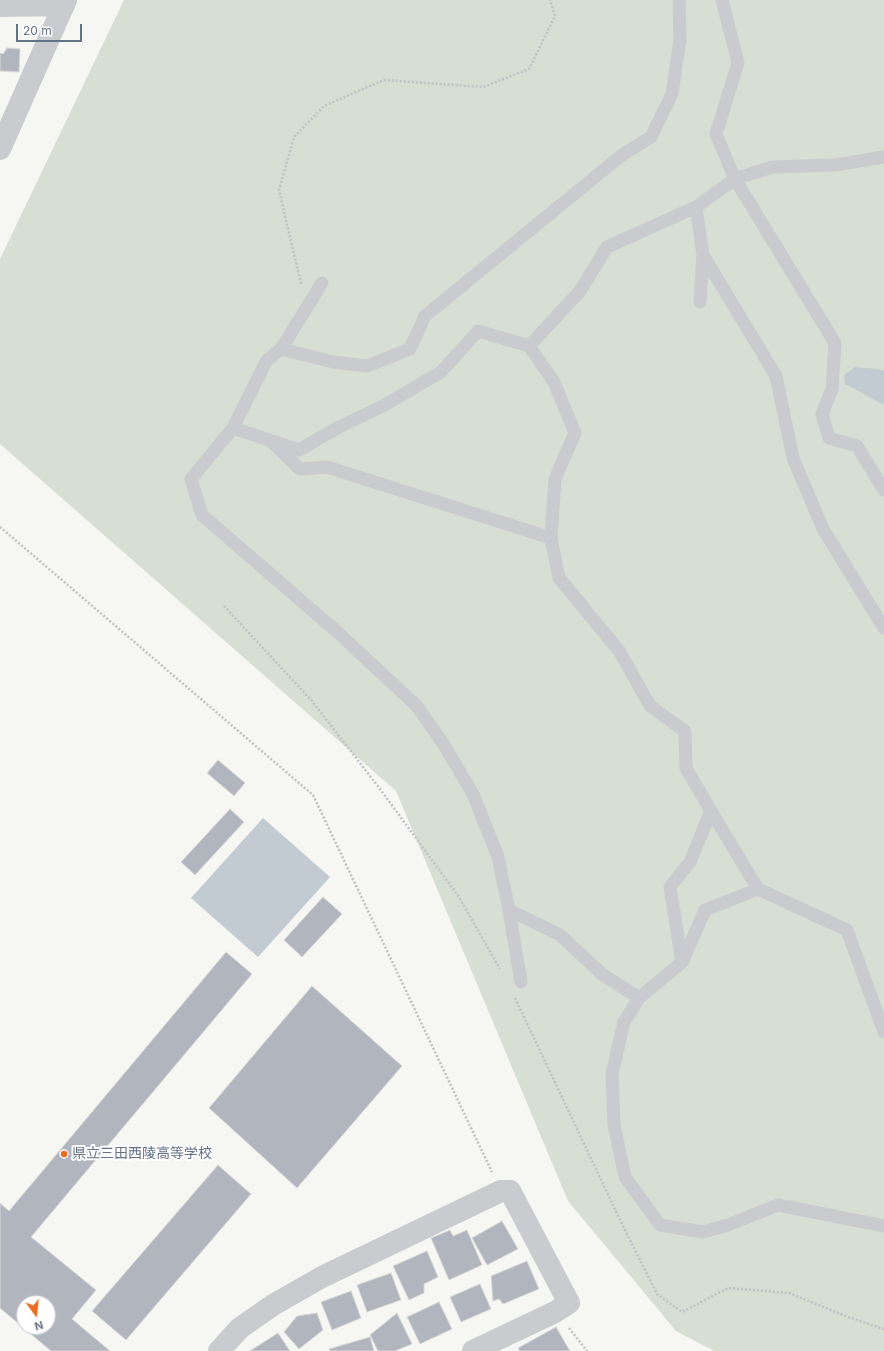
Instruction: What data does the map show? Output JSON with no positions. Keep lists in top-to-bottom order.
{
  "places": ["県立三田西陵高等学校"],
  "scale_bar": "20 m",
  "north": "bottom"
}
